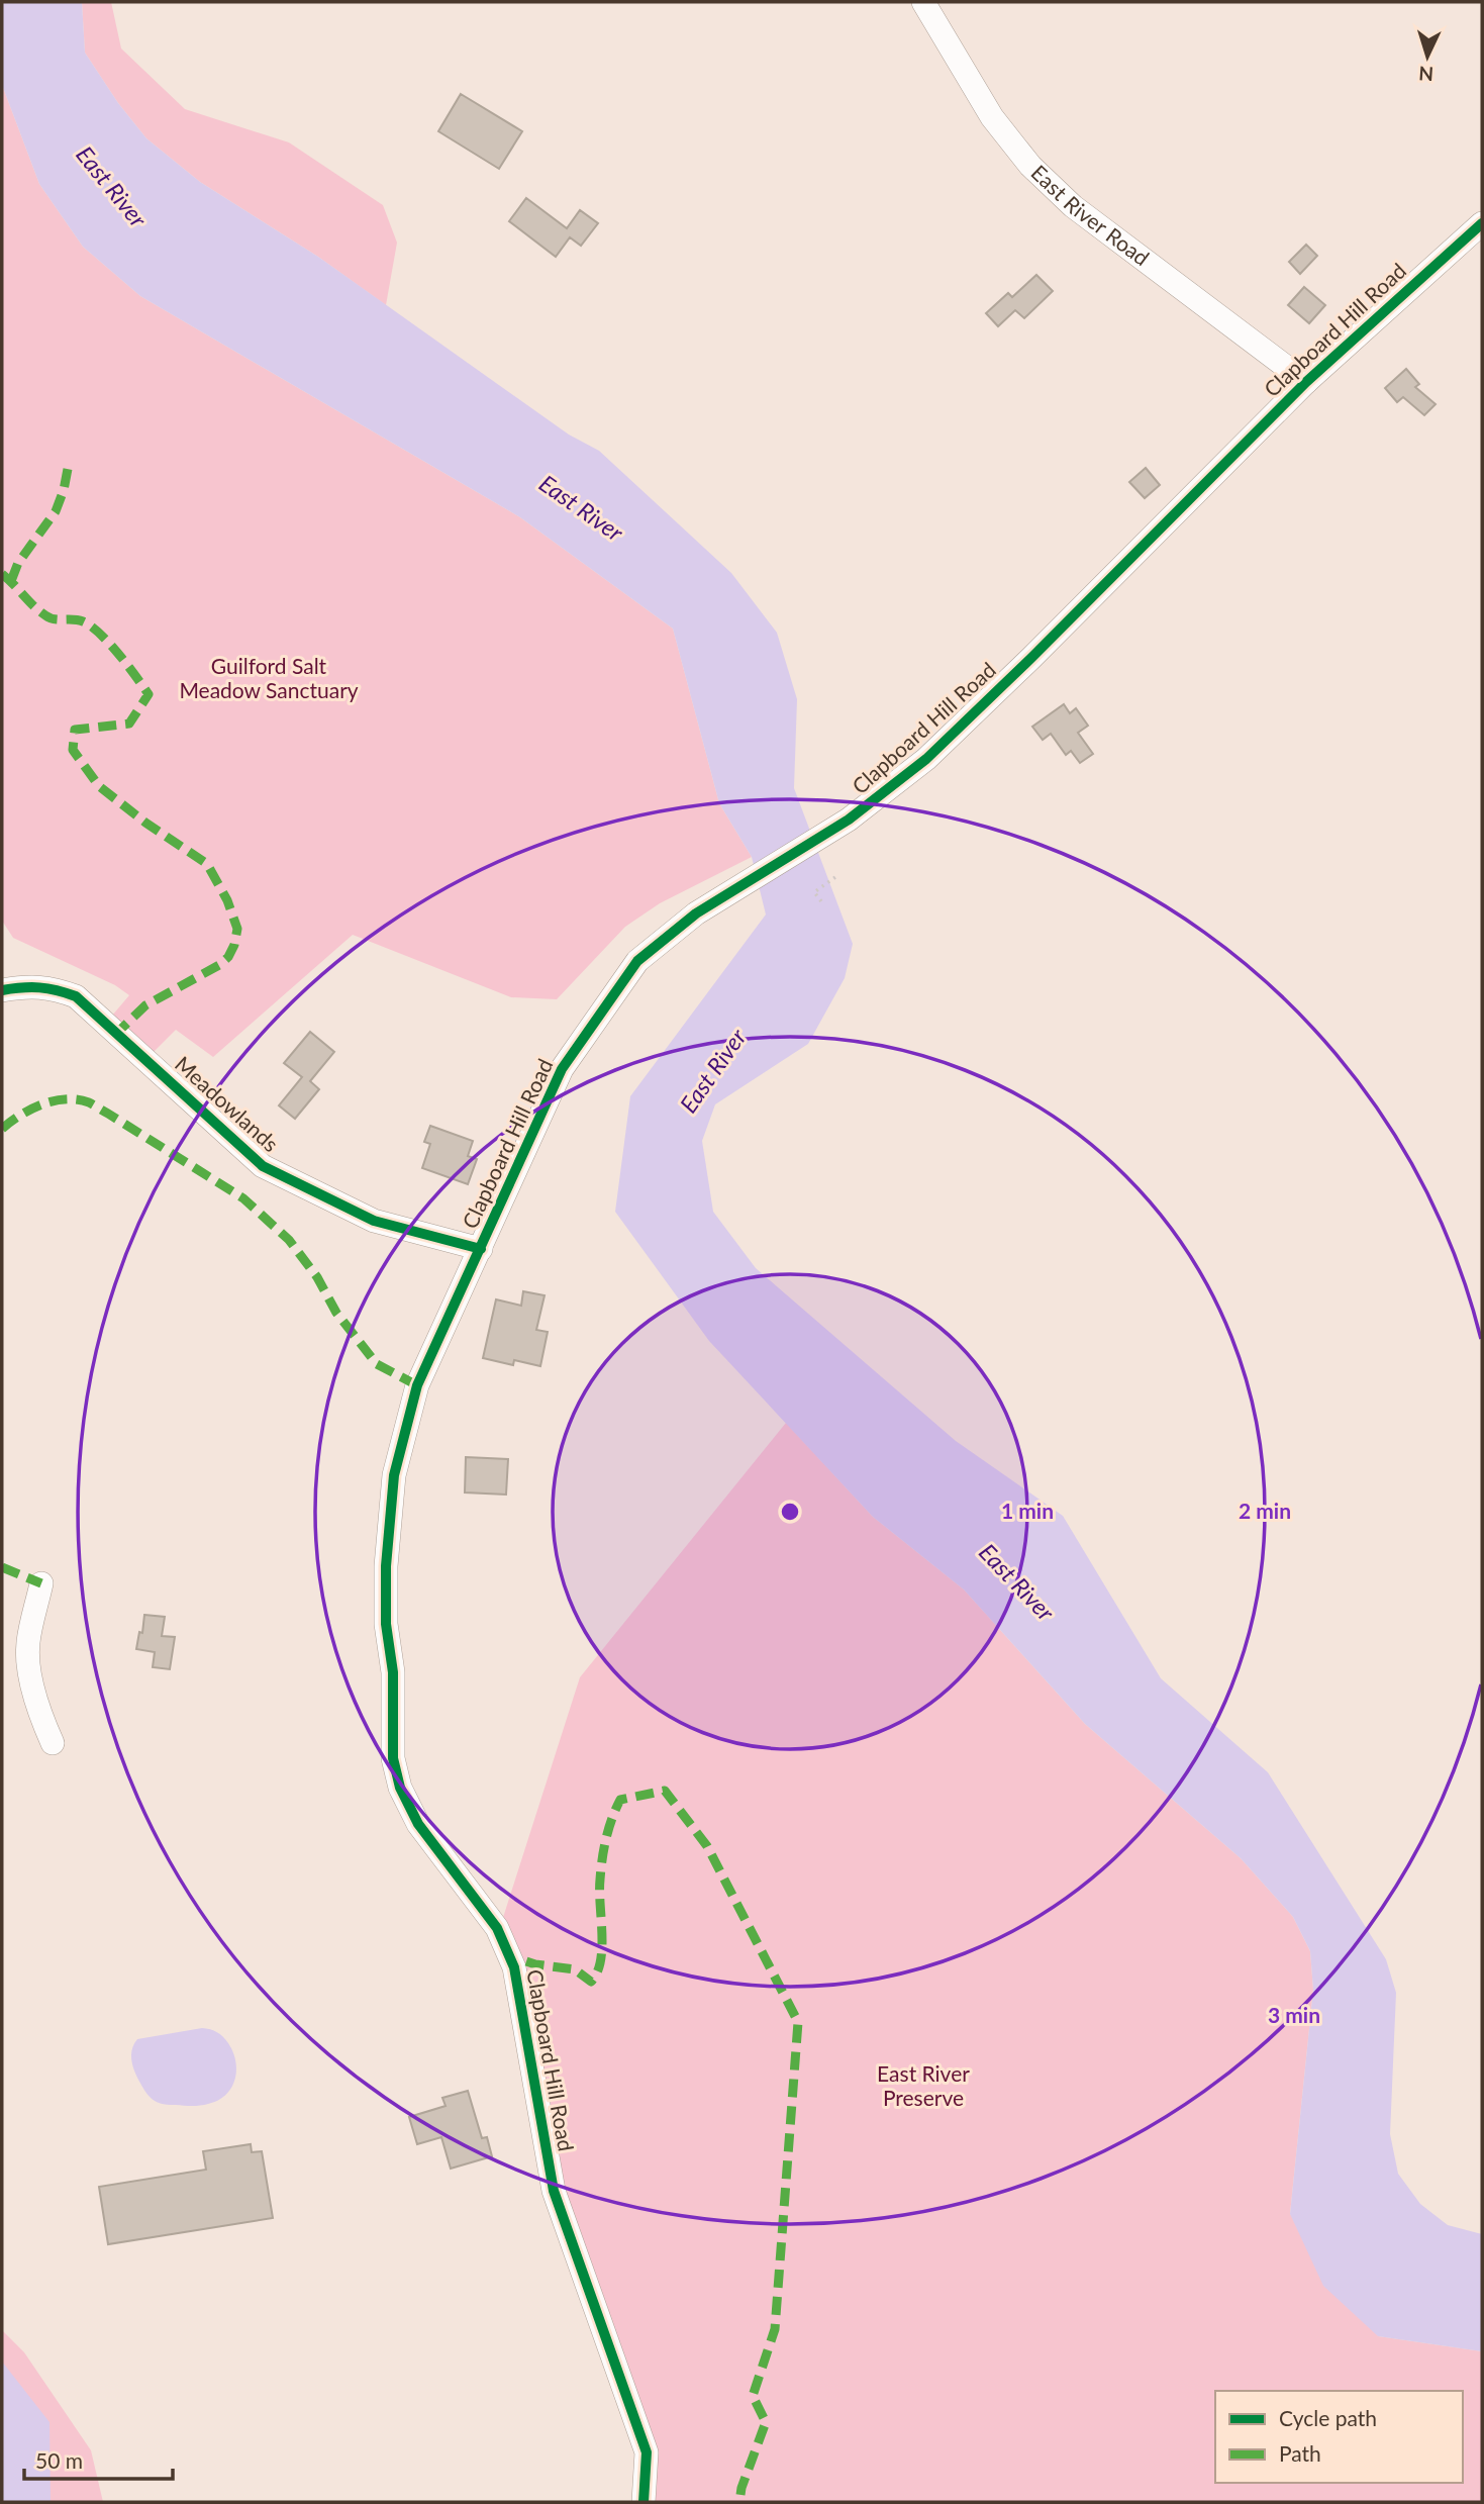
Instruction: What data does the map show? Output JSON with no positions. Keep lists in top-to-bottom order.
{
  "streets": {
    "street": ["East River Road", "Clapboard Hill Road", "Meadowlands"]
  },
  "crossings": [
    ["East River Road", "Clapboard Hill Road"],
    ["Clapboard Hill Road", "Meadowlands"]
  ],
  "water": ["East River"],
  "parks": ["Guilford Salt Meadow Sanctuary", "East River Preserve"],
  "legend": ["Cycle path", "Path"],
  "scale_bar": "50 m",
  "north": "bottom",
  "rings": ["1 min", "2 min", "3 min"]
}
